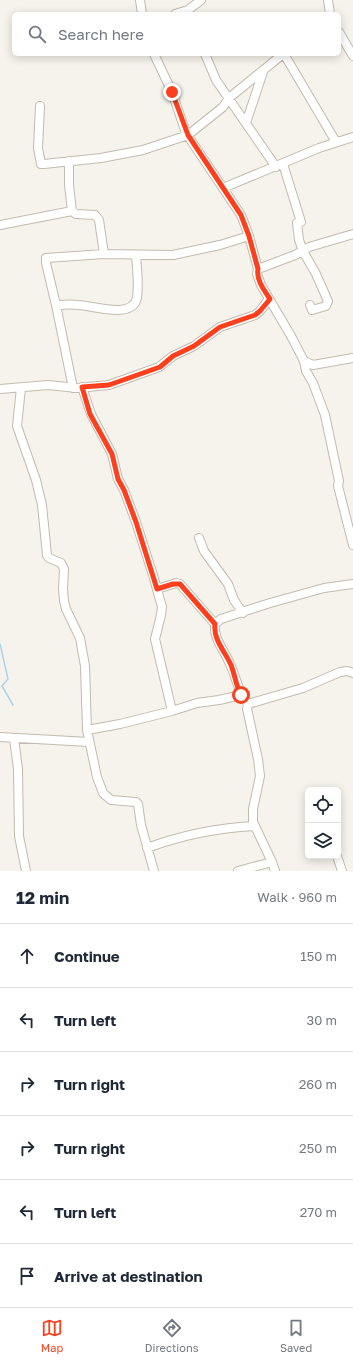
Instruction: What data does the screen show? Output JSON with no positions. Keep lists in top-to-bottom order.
{
  "page": {
    "search": "Search here",
    "heading": ["12 min", "Walk · 960 m"],
    "list": [
      ["Continue", "150 m"],
      ["Turn left", "30 m"],
      ["Turn right", "260 m"],
      ["Turn right", "250 m"],
      ["Turn left", "270 m"],
      "Arrive at destination"
    ],
    "nav": ["Map", "Directions", "Saved"]
  }
}
